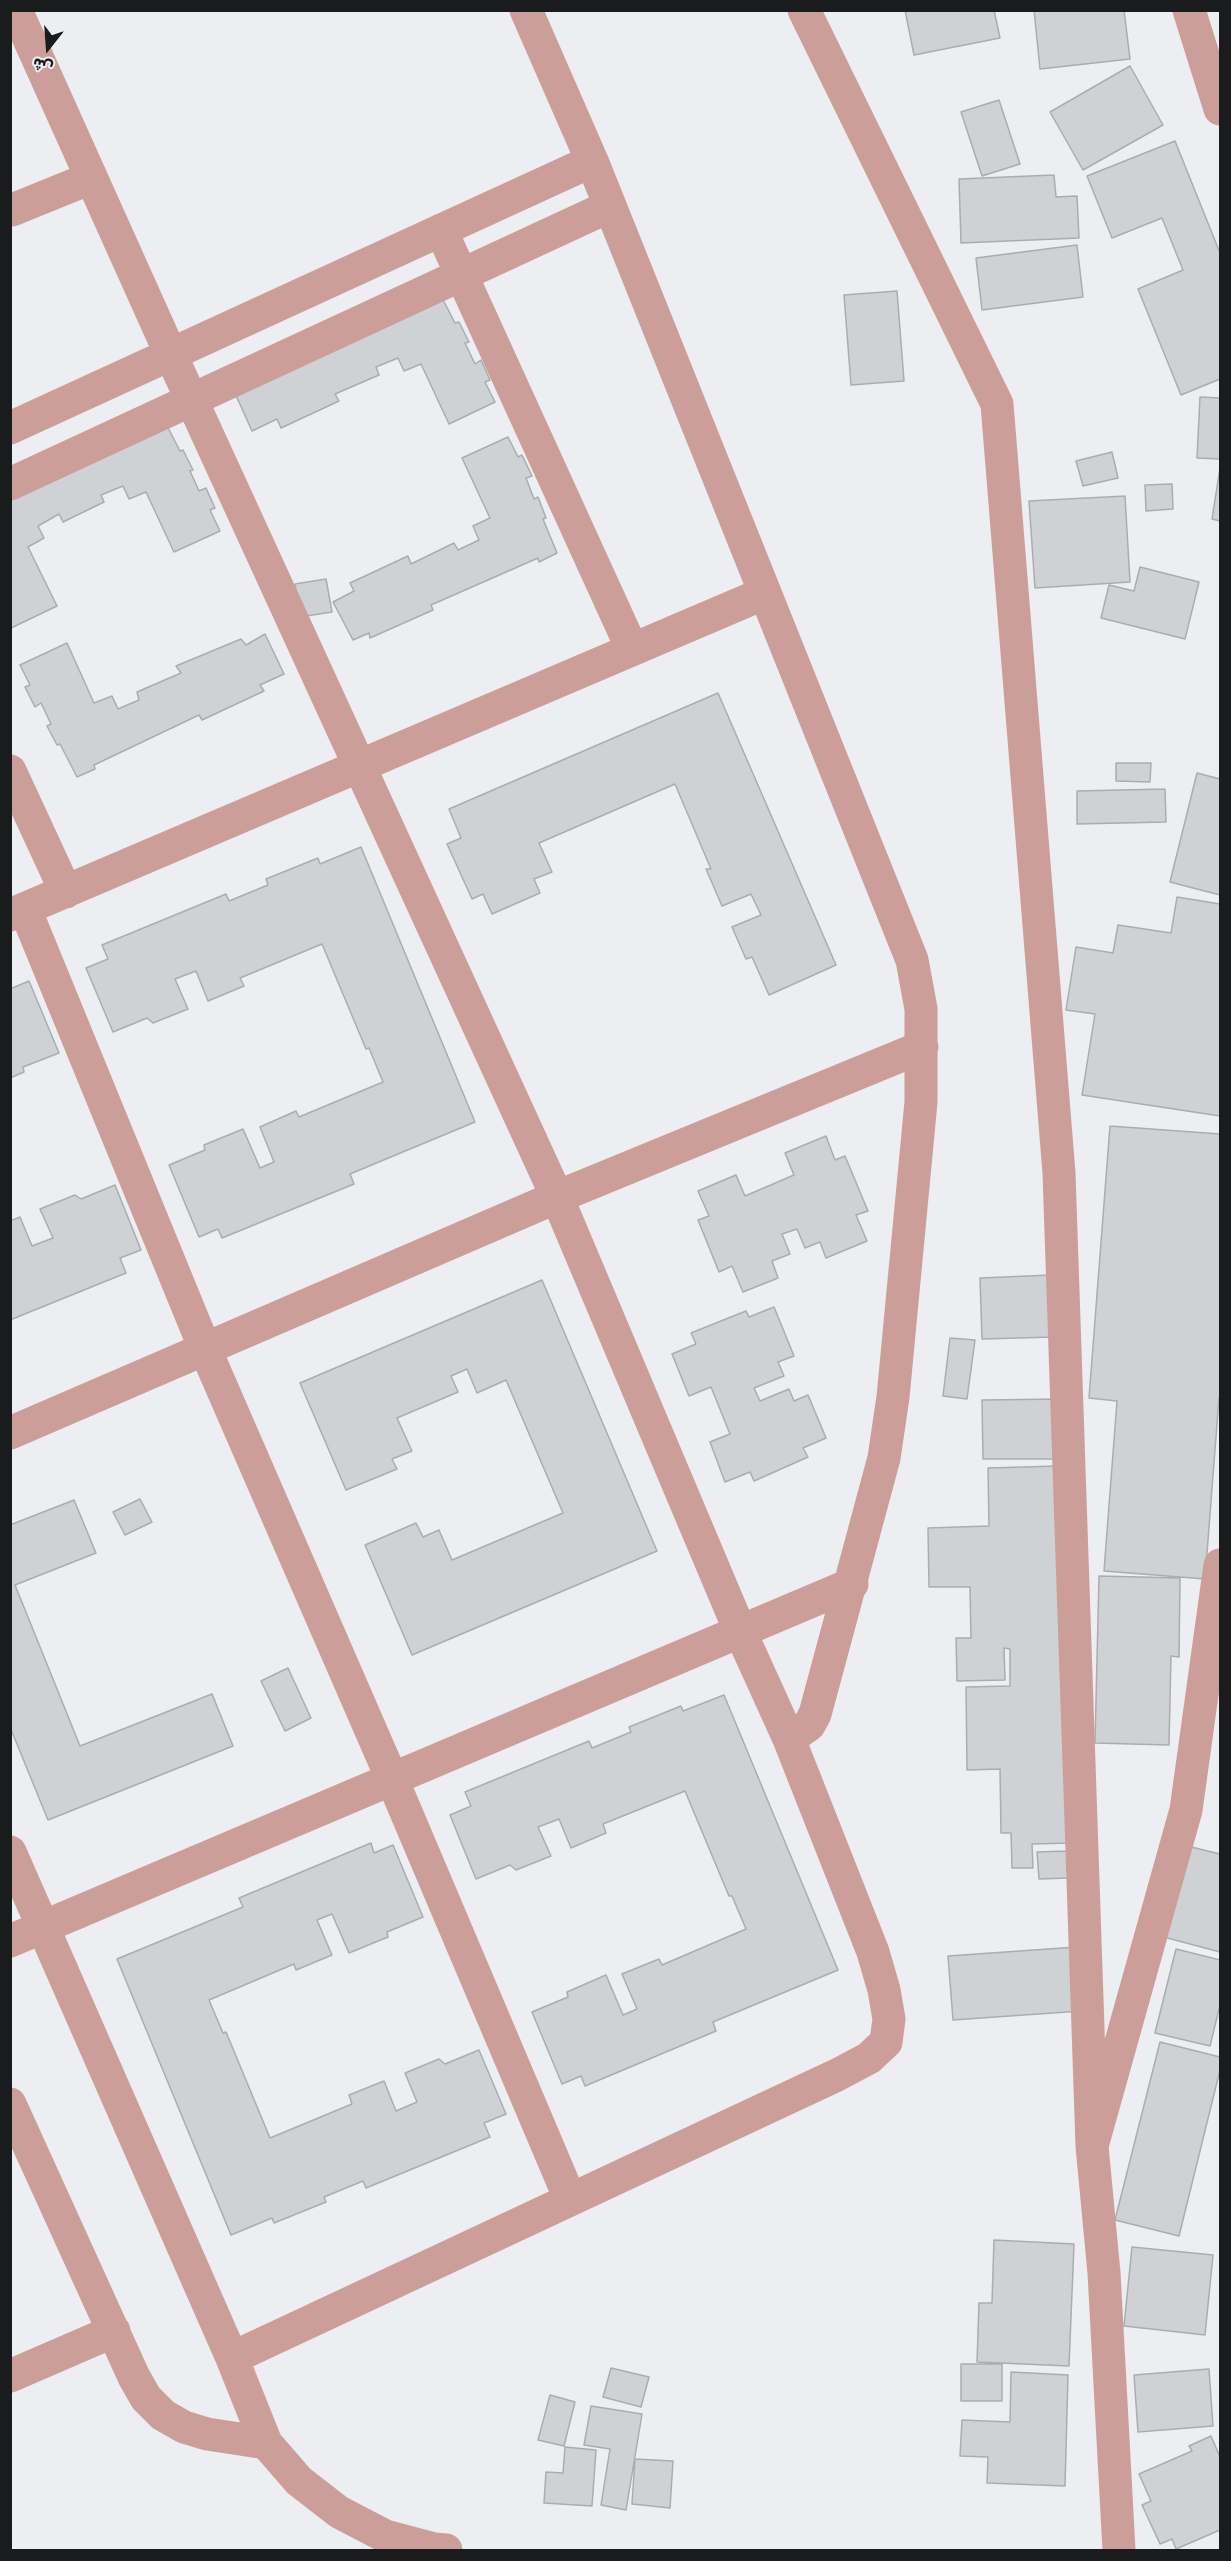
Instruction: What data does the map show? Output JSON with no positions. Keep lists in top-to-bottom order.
{
  "north": "bottom"
}
